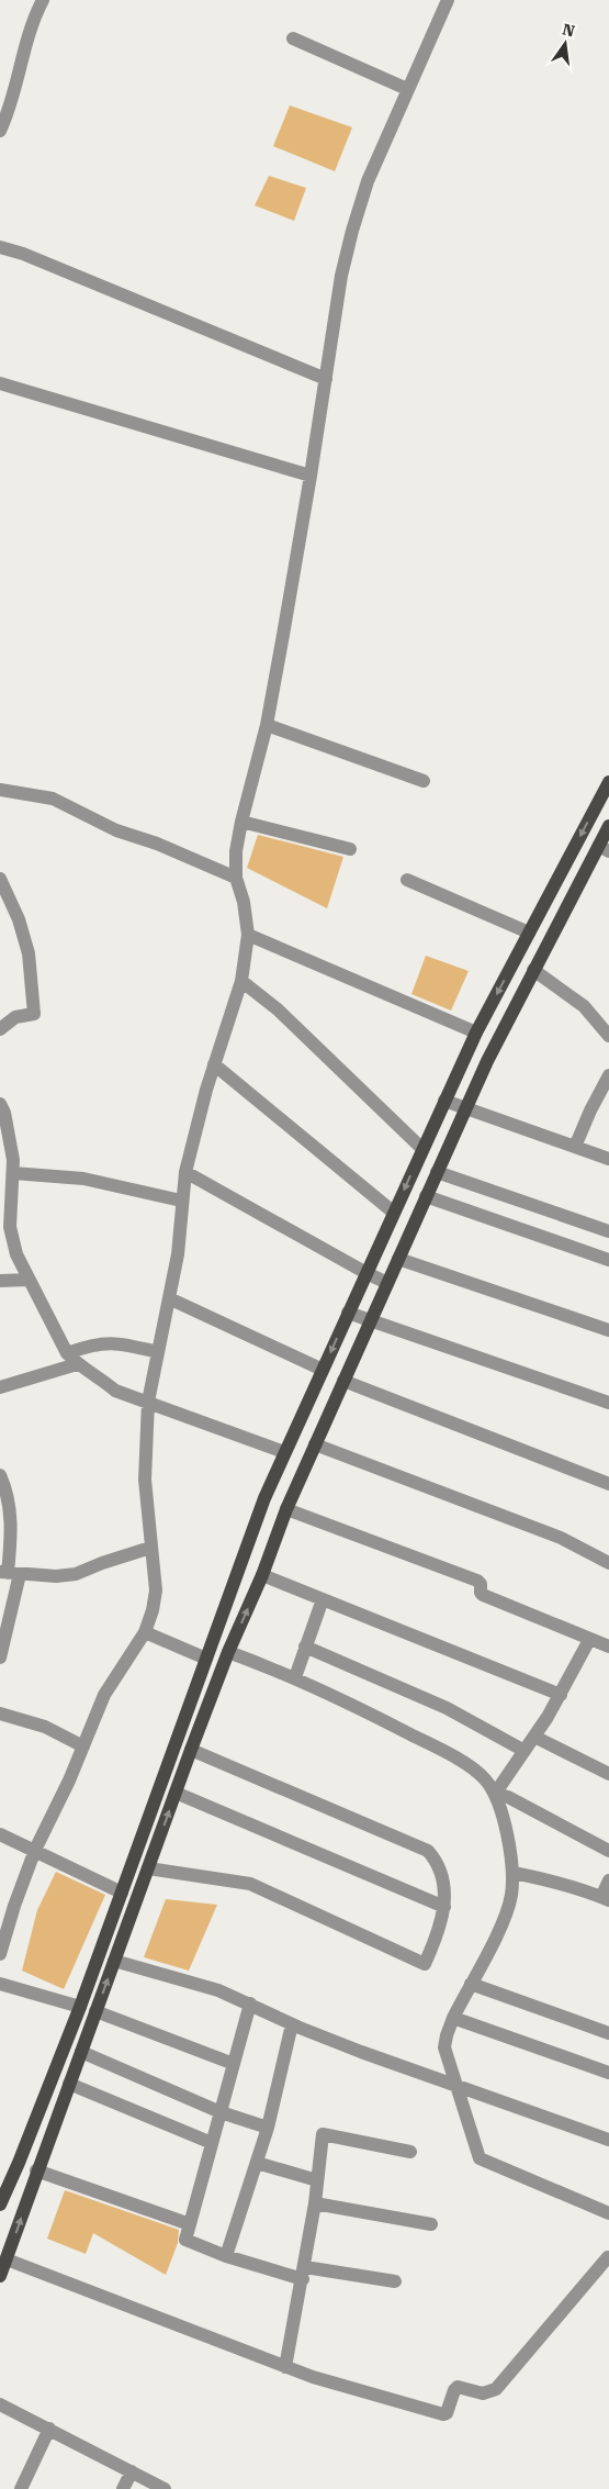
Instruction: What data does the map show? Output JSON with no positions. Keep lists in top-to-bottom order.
{
  "north": "top"
}
